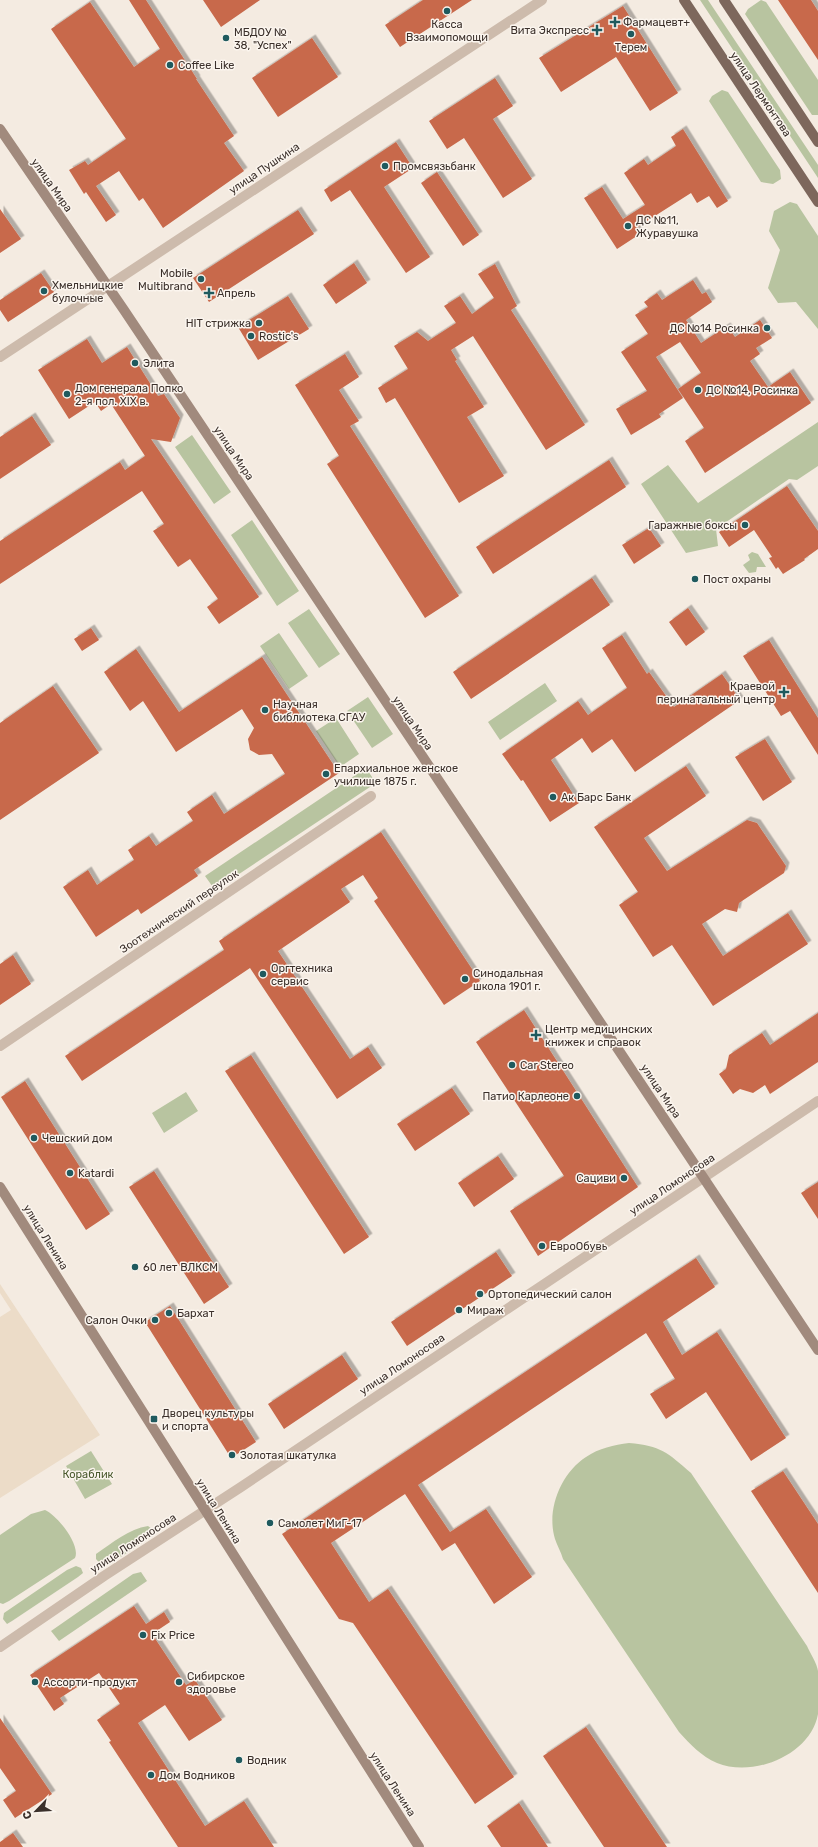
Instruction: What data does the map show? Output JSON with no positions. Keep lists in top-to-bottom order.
{
  "streets": {
    "main road": ["улица Лермонтова", "улица Мира", "улица Ленина"],
    "street": ["улица Пушкина", "Зоотехнический переулок", "улица Ломоносова"]
  },
  "crossings": [
    ["улица Пушкина", "улица Мира"],
    ["улица Мира", "улица Ломоносова"],
    ["улица Ломоносова", "улица Ленина"]
  ],
  "parks": ["Кораблик"],
  "places": {
    "other": [
      "Касса Взаимопомощи",
      "Терем",
      "МБДОУ № 38, \"Успех\"",
      "Coffee Like",
      "Промсвязьбанк",
      "ДС №11, Журавушка",
      "Mobile Multibrand",
      "Хмельницкие булочные",
      "HIT стрижка",
      "ДС №14 Росинка",
      "Rostic's",
      "Элита",
      "ДС №14, Росинка",
      "Дом генерала Попко 2-я пол. XIX в.",
      "Гаражные боксы",
      "Пост охраны",
      "Научная библиотека СГАУ",
      "Епархиальное женское училище 1875 г.",
      "Ак Барс Банк",
      "Оргтехника сервис",
      "Синодальная школа 1901 г.",
      "Car Stereo",
      "Патио Карлеоне",
      "Чешский дом",
      "Katardi",
      "Сациви",
      "ЕвроОбувь",
      "60 лет ВЛКСМ",
      "Ортопедический салон",
      "Мираж",
      "Бархат",
      "Салон Очки",
      "Золотая шкатулка",
      "Самолет МиГ-17",
      "Fix Price",
      "Ассорти-продукт",
      "Сибирское здоровье",
      "Водник",
      "Дом Водников"
    ],
    "health": [
      "Фармацевт+",
      "Вита Экспресс",
      "Апрель",
      "Краевой перинатальный центр",
      "Центр медицинских книжек и справок"
    ],
    "transit": ["Дворец культуры и спорта"]
  },
  "north": "bottom left"
}
